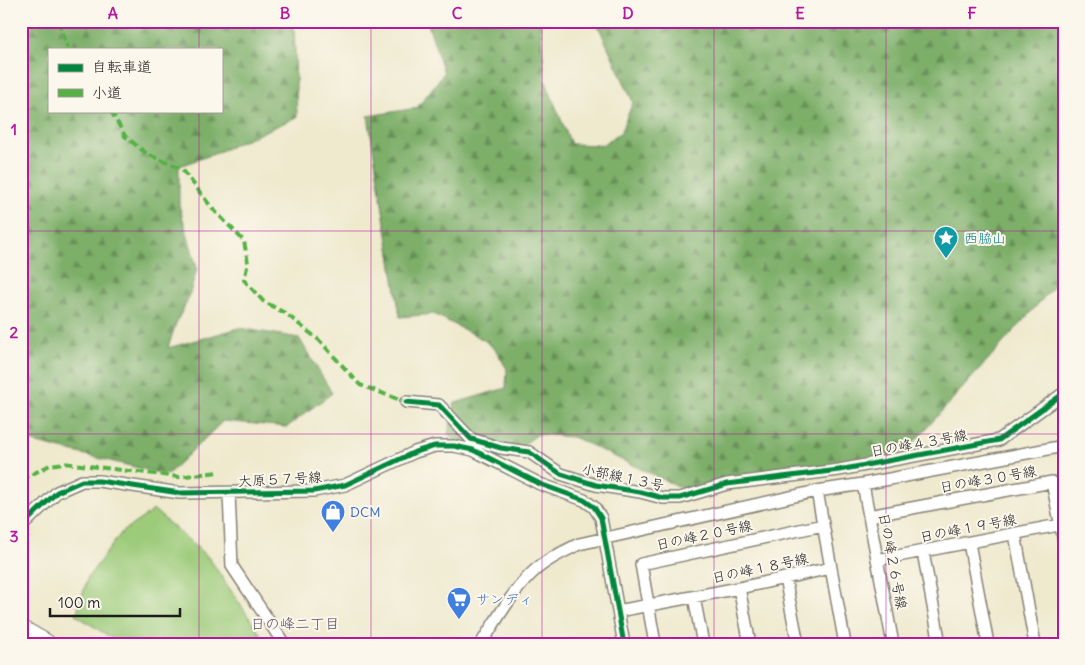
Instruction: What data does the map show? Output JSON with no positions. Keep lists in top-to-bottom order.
{
  "streets": {
    "street": [
      "日の峰４３号線",
      "小部線１３号",
      "大原５７号線",
      "日の峰３０号線",
      "日の峰１９号線",
      "日の峰２０号線",
      "日の峰２６号線",
      "日の峰１８号線"
    ]
  },
  "crossings": [
    ["日の峰４３号線", "小部線１３号"],
    ["大原５７号線", "日の峰１８号線"],
    ["日の峰３０号線", "日の峰１９号線"],
    ["日の峰３０号線", "日の峰２６号線"],
    ["日の峰１９号線", "日の峰２６号線"],
    ["日の峰２０号線", "日の峰１８号線"]
  ],
  "districts": ["日の峰二丁目"],
  "places": {
    "place": ["西脇山"],
    "shop": ["DCM"],
    "supermarket": ["サンディ"]
  },
  "legend": ["自転車道", "小道"],
  "scale_bar": "100 m",
  "grid": {
    "columns": [
      "A",
      "B",
      "C",
      "D",
      "E",
      "F"
    ],
    "rows": ["1", "2", "3"]
  }
}
